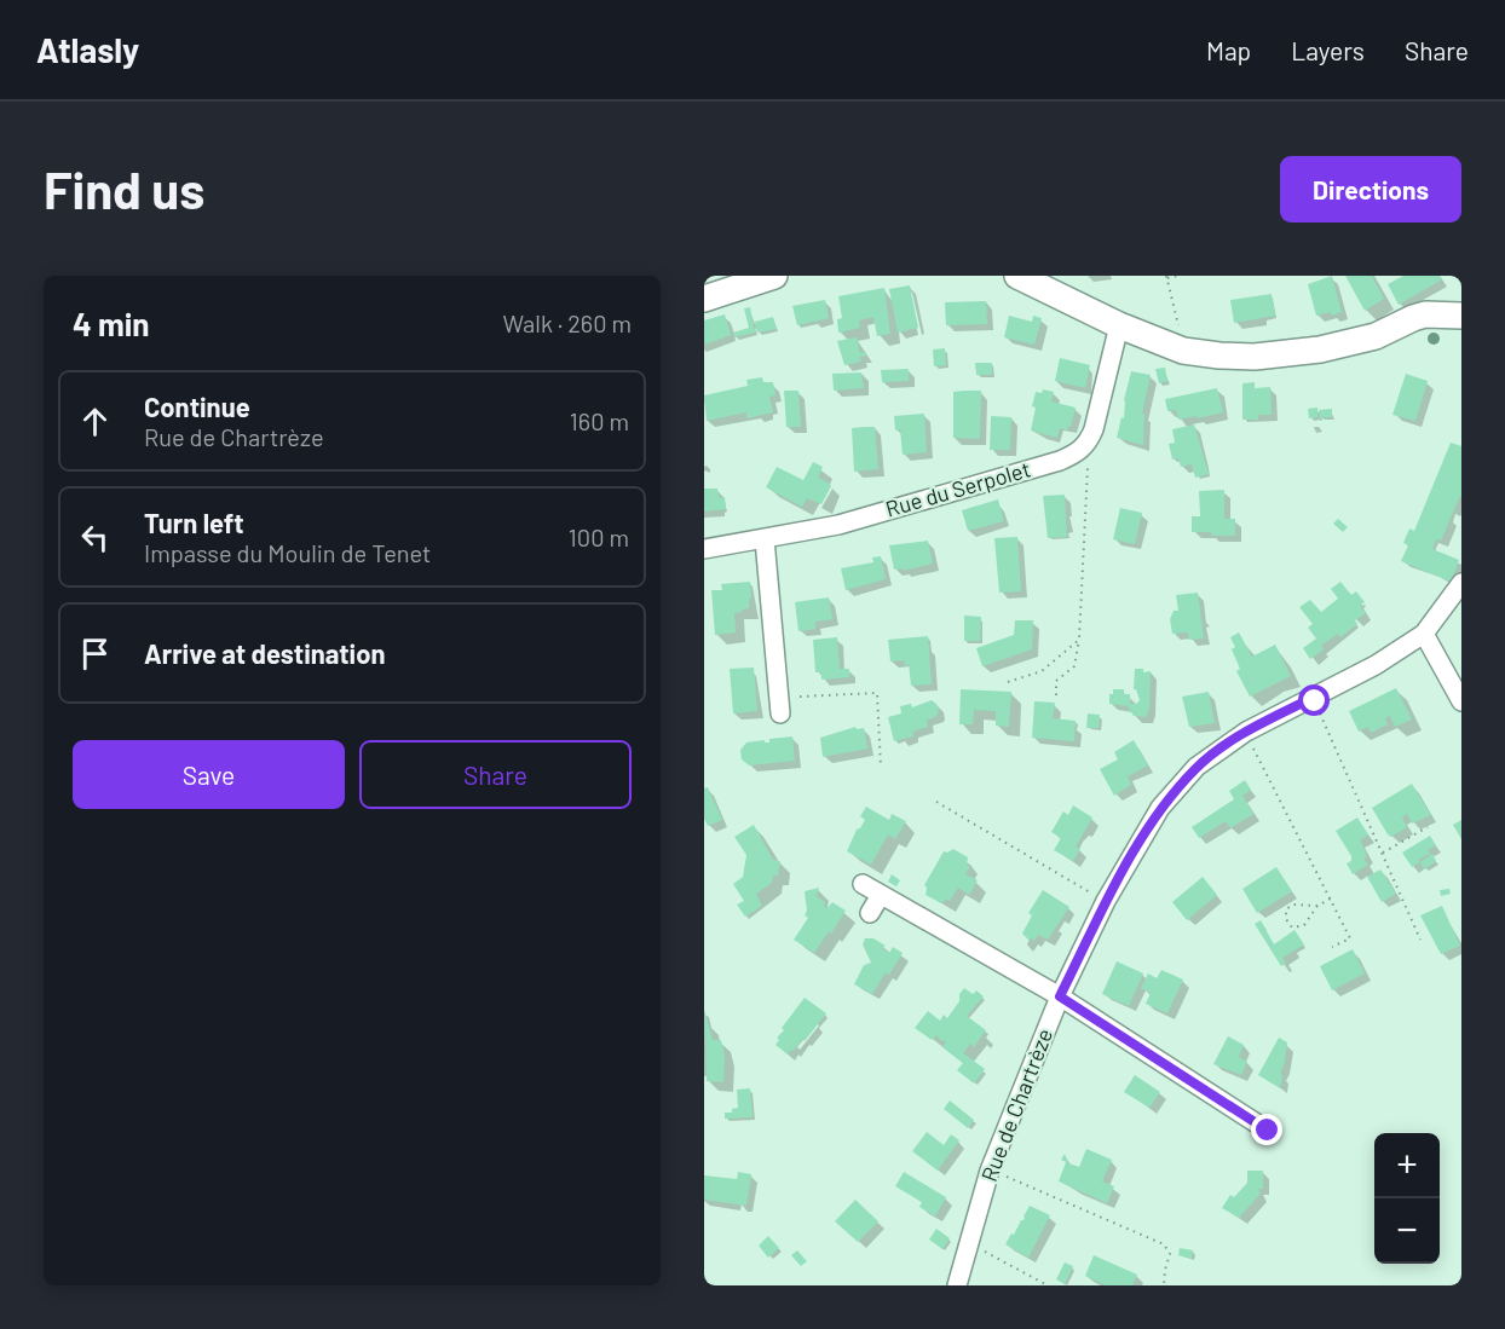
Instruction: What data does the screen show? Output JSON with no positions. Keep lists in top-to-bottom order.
{
  "streets": {
    "street": ["Rue du Serpolet", "Rue de Chartrèze"]
  },
  "page": {
    "header": "Atlasly",
    "nav": ["Map", "Layers", "Share"],
    "buttons": [
      "Directions",
      ["Save", "Share"]
    ],
    "title": "Find us",
    "heading": ["4 min", "Walk · 260 m"],
    "list": [
      ["Continue", "Rue de Chartrèze", "160 m"],
      ["Turn left", "Impasse du Moulin de Tenet", "100 m"],
      "Arrive at destination"
    ],
    "map_buttons": ["+", "−"]
  }
}
